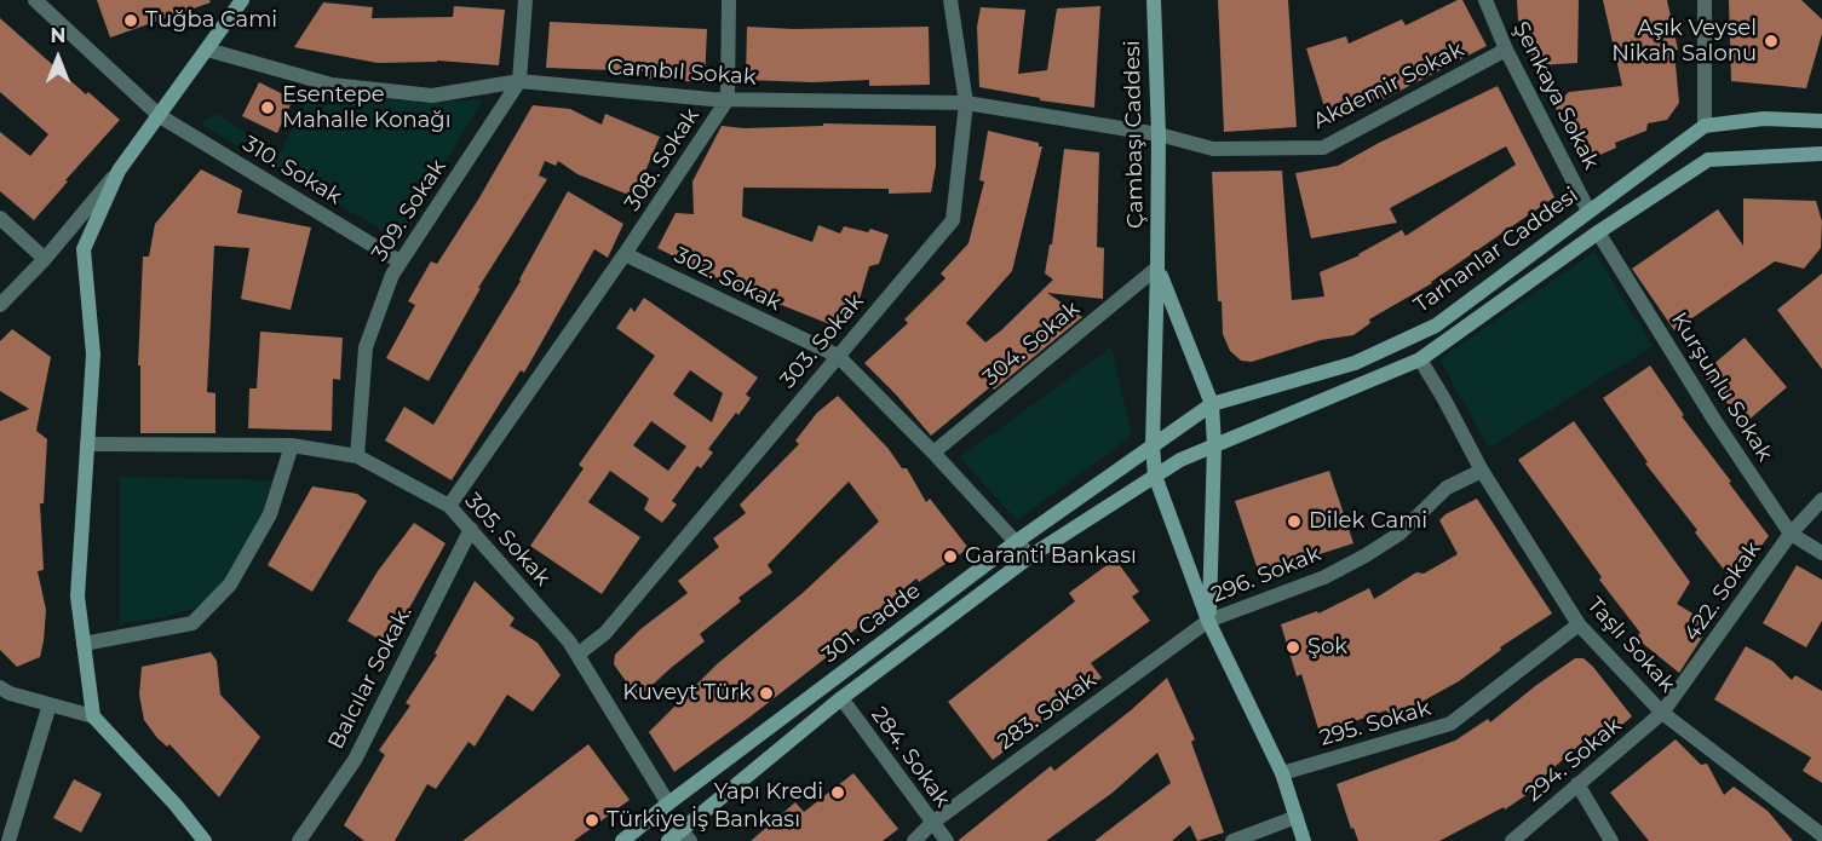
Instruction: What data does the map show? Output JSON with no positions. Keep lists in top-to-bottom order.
{
  "streets": {
    "main road": ["Çambaşı Caddesi", "Tarhanlar Caddesi", "301. Cadde"],
    "street": [
      "Cambıl Sokak",
      "Akdemir Sokak",
      "Şenkaya Sokak",
      "308. Sokak",
      "310. Sokak",
      "309. Sokak",
      "302. Sokak",
      "303. Sokak",
      "304. Sokak",
      "Kurşunlu Sokak",
      "305. Sokak",
      "296. Sokak",
      "422. Sokak",
      "Taşlı Sokak",
      "Balcılar Sokak.",
      "283. Sokak",
      "295. Sokak",
      "284. Sokak",
      "294. Sokak"
    ]
  },
  "crossings": [
    ["Cambıl Sokak", "Akdemir Sokak"],
    ["Cambıl Sokak", "Çambaşı Caddesi"],
    ["Cambıl Sokak", "308. Sokak"],
    ["Cambıl Sokak", "309. Sokak"],
    ["Cambıl Sokak", "303. Sokak"],
    ["Akdemir Sokak", "Şenkaya Sokak"],
    ["Akdemir Sokak", "Çambaşı Caddesi"],
    ["Şenkaya Sokak", "Tarhanlar Caddesi"],
    ["Çambaşı Caddesi", "Tarhanlar Caddesi"],
    ["Çambaşı Caddesi", "304. Sokak"],
    ["Çambaşı Caddesi", "296. Sokak"],
    ["Çambaşı Caddesi", "301. Cadde"],
    ["Çambaşı Caddesi", "283. Sokak"],
    ["Çambaşı Caddesi", "295. Sokak"],
    ["308. Sokak", "302. Sokak"],
    ["310. Sokak", "309. Sokak"],
    ["309. Sokak", "305. Sokak"],
    ["Tarhanlar Caddesi", "Kurşunlu Sokak"],
    ["Tarhanlar Caddesi", "301. Cadde"],
    ["Tarhanlar Caddesi", "Taşlı Sokak"],
    ["302. Sokak", "303. Sokak"],
    ["302. Sokak", "304. Sokak"],
    ["302. Sokak", "301. Cadde"],
    ["303. Sokak", "305. Sokak"],
    ["Kurşunlu Sokak", "422. Sokak"],
    ["305. Sokak", "301. Cadde"],
    ["305. Sokak", "Balcılar Sokak."],
    ["296. Sokak", "Taşlı Sokak"],
    ["296. Sokak", "283. Sokak"],
    ["422. Sokak", "Taşlı Sokak"],
    ["422. Sokak", "294. Sokak"],
    ["301. Cadde", "284. Sokak"],
    ["Taşlı Sokak", "295. Sokak"],
    ["Taşlı Sokak", "294. Sokak"],
    ["283. Sokak", "284. Sokak"]
  ],
  "places": [
    "Tuğba Cami",
    "Aşık Veysel Nikah Salonu",
    "Esentepe Mahalle Konağı",
    "Dilek Cami",
    "Garanti Bankası",
    "Şok",
    "Kuveyt Türk",
    "Yapı Kredi",
    "Türkiye İş Bankası"
  ],
  "north": "top"
}
